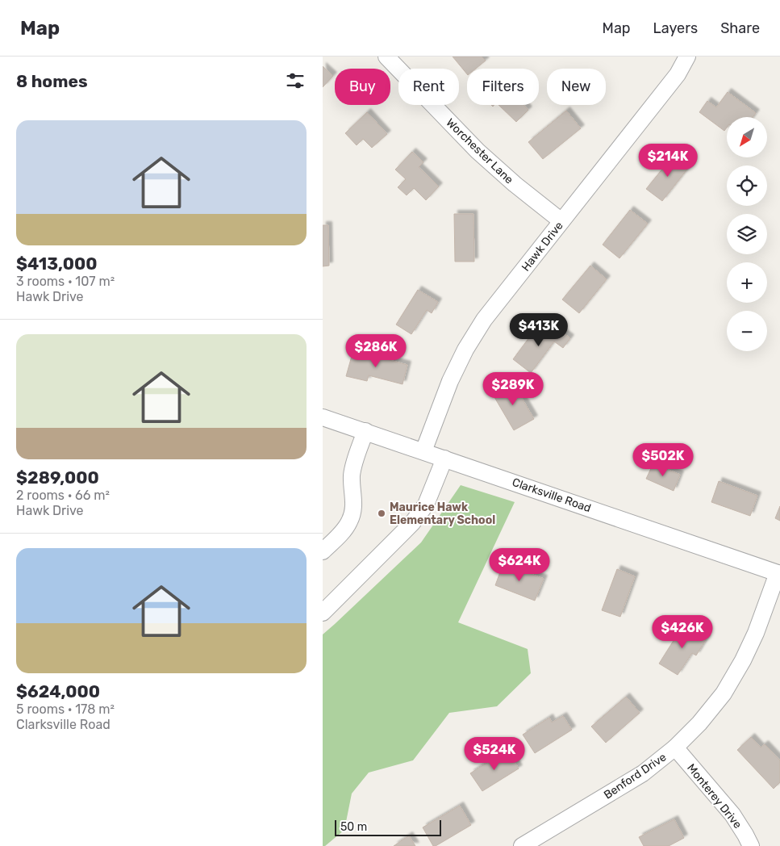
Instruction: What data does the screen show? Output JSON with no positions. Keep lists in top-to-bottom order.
{
  "streets": {
    "street": [
      "Worchester Lane",
      "Hawk Drive",
      "Clarksville Road",
      "Benford Drive",
      "Monterey Drive"
    ]
  },
  "crossings": [
    ["Worchester Lane", "Hawk Drive"],
    ["Hawk Drive", "Clarksville Road"],
    ["Clarksville Road", "Benford Drive"],
    ["Benford Drive", "Monterey Drive"]
  ],
  "places": ["Maurice Hawk Elementary School"],
  "scale_bar": "50 m",
  "north": "bottom left",
  "page": {
    "header": "Map",
    "nav": ["Map", "Layers", "Share"],
    "heading": "8 homes",
    "chip": [
      "Buy",
      "Rent",
      "Filters",
      "New"
    ],
    "list": [
      {
        "name": "$413,000",
        "note": "3 rooms · 107 m² · Hawk Drive"
      },
      {
        "name": "$289,000",
        "note": "2 rooms · 66 m² · Hawk Drive"
      },
      {
        "name": "$624,000",
        "note": "5 rooms · 178 m² · Clarksville Road"
      }
    ],
    "map_buttons": ["+", "−"],
    "price": [
      "$214K",
      "$413K",
      "$286K",
      "$289K",
      "$502K",
      "$624K",
      "$426K",
      "$524K"
    ],
    "scale": "50 m"
  }
}
